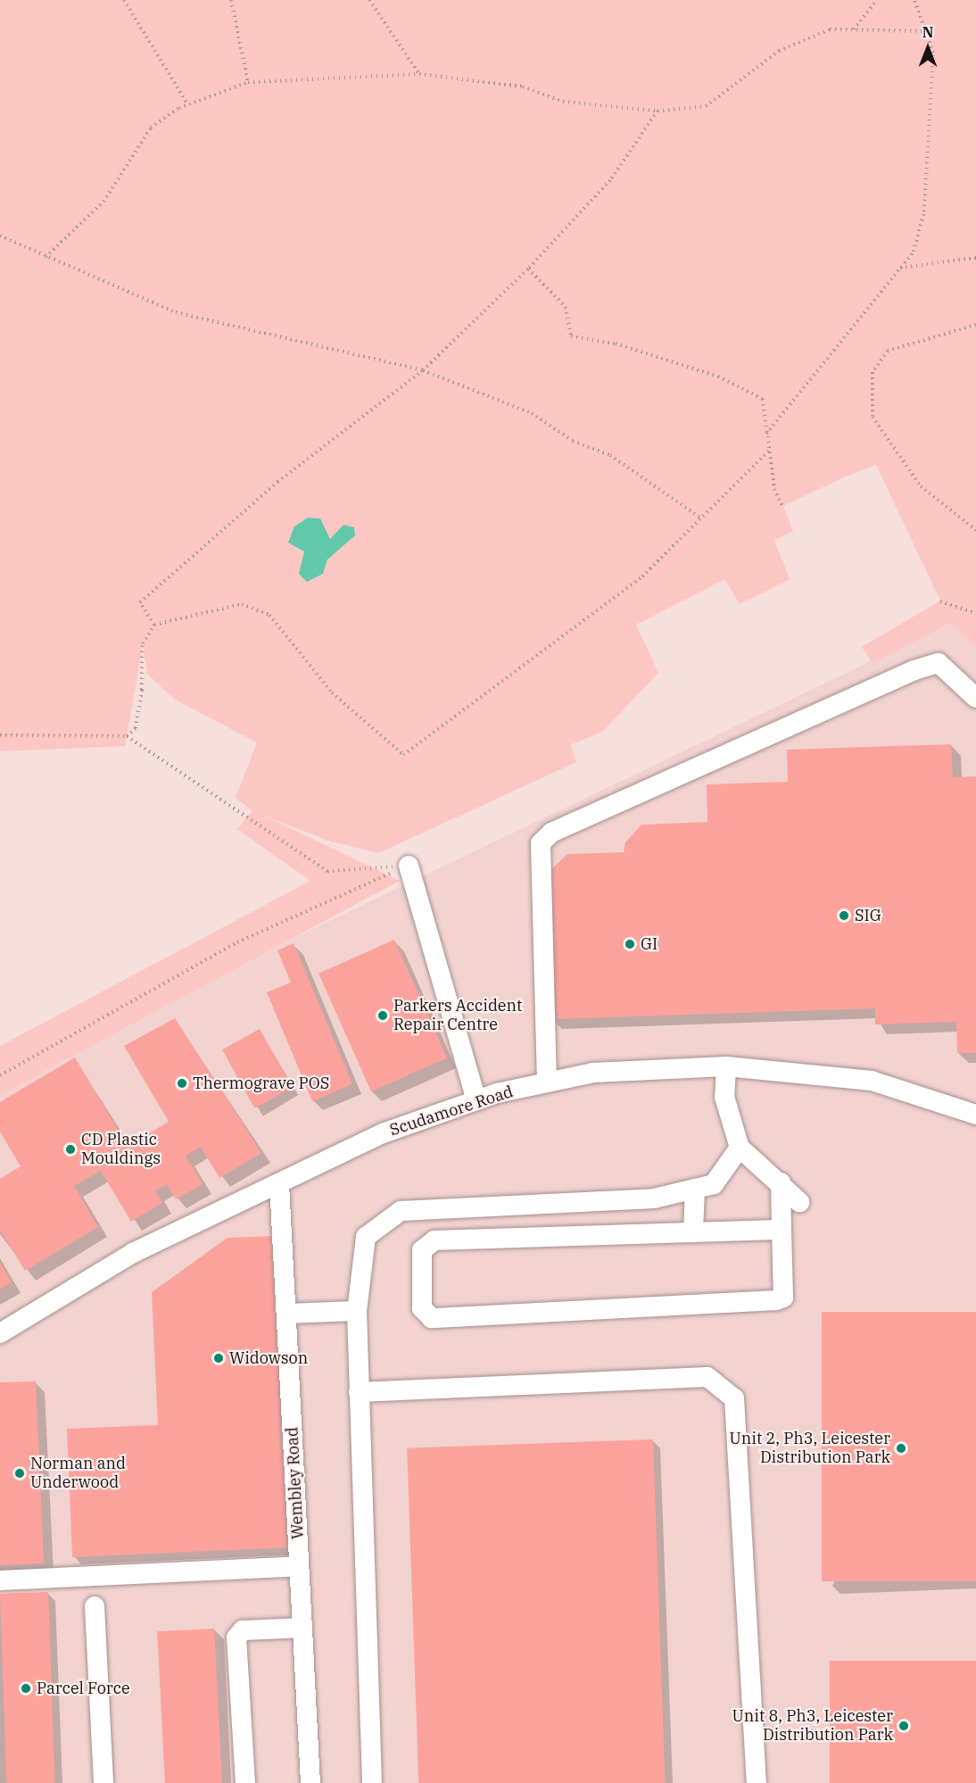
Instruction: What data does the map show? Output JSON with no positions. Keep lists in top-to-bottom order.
{
  "streets": {
    "street": ["Scudamore Road", "Wembley Road"]
  },
  "crossings": [
    ["Scudamore Road", "Wembley Road"]
  ],
  "places": [
    "SIG",
    "GI",
    "Parkers Accident Repair Centre",
    "Thermograve POS",
    "CD Plastic Mouldings",
    "Widowson",
    "Unit 2, Ph3, Leicester Distribution Park",
    "Norman and Underwood",
    "Parcel Force",
    "Unit 8, Ph3, Leicester Distribution Park"
  ],
  "north": "top"
}
